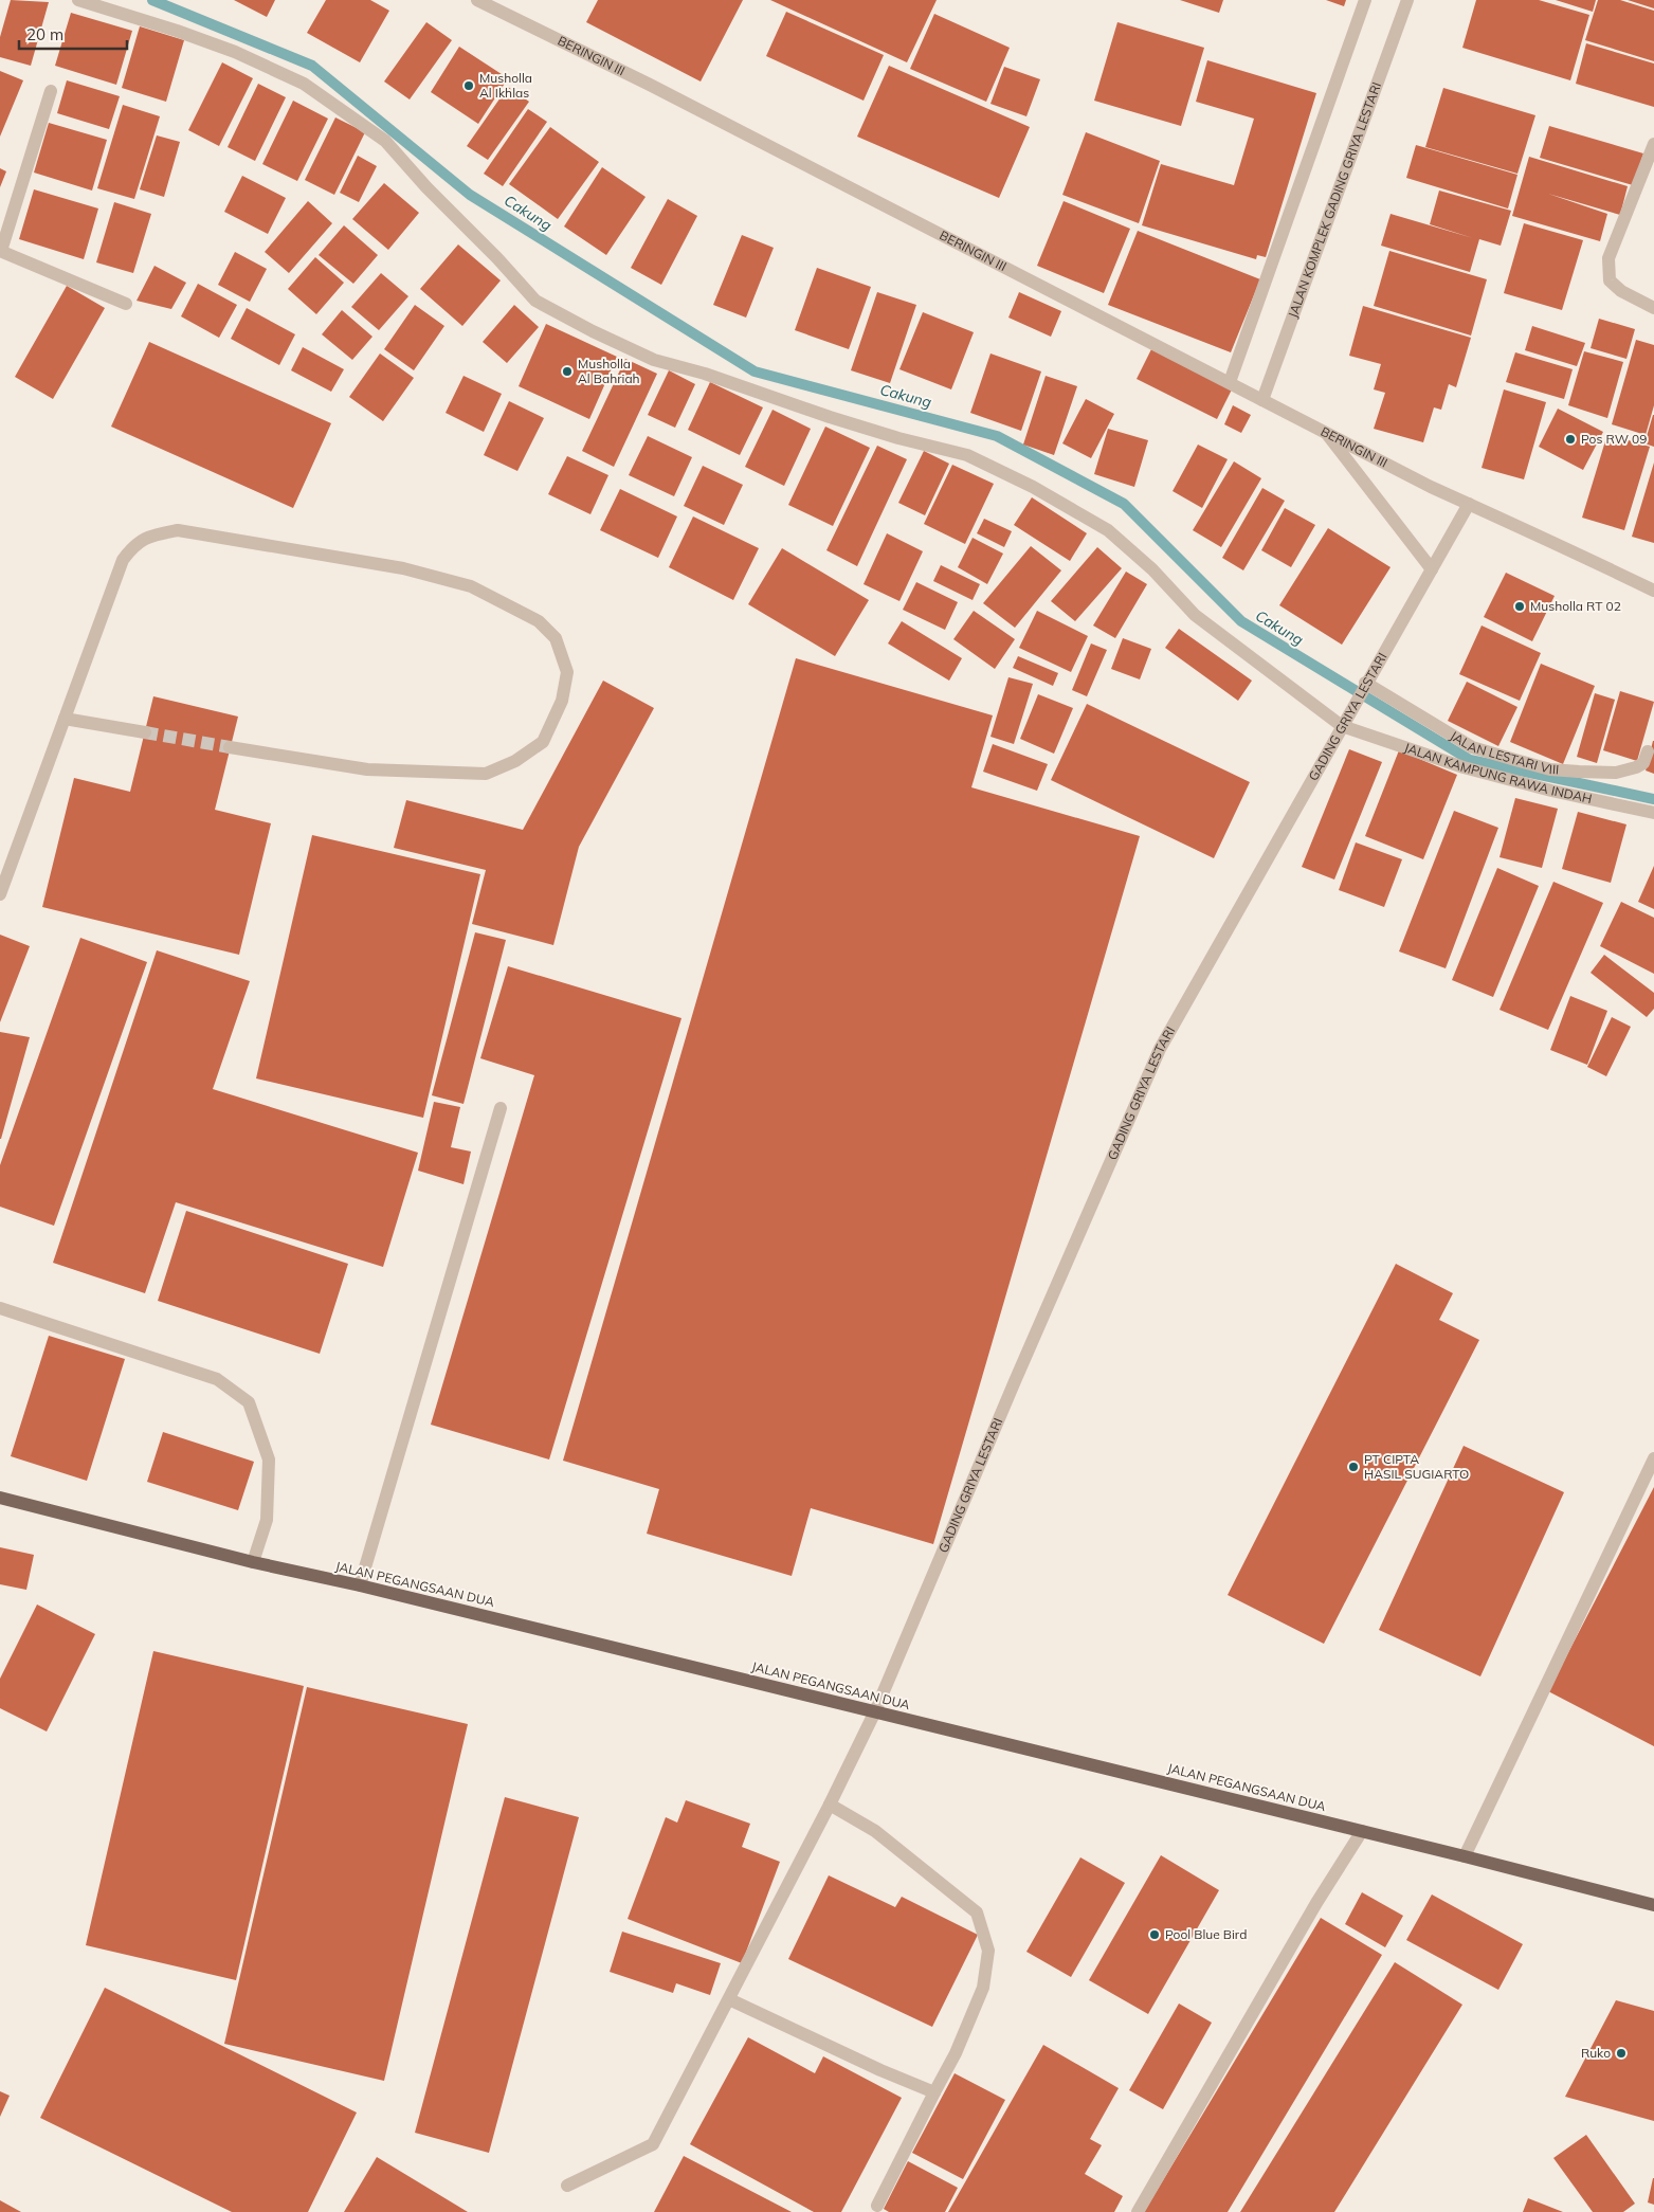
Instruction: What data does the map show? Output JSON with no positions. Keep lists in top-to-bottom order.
{
  "streets": {
    "main road": ["JALAN PEGANGSAAN DUA"],
    "street": [
      "BERINGIN III",
      "JALAN KOMPLEK GADING GRIYA LESTARI",
      "GADING GRIYA LESTARI",
      "JALAN LESTARI VIII",
      "JALAN KAMPUNG RAWA INDAH"
    ]
  },
  "crossings": [
    ["BERINGIN III", "JALAN KOMPLEK GADING GRIYA LESTARI"],
    ["BERINGIN III", "GADING GRIYA LESTARI"],
    ["GADING GRIYA LESTARI", "JALAN LESTARI VIII"],
    ["GADING GRIYA LESTARI", "JALAN KAMPUNG RAWA INDAH"],
    ["GADING GRIYA LESTARI", "JALAN PEGANGSAAN DUA"]
  ],
  "water": ["Cakung"],
  "places": [
    "Musholla Al Ikhlas",
    "Musholla Al Bahriah",
    "Pos RW 09",
    "Musholla RT 02",
    "PT CIPTA HASIL SUGIARTO",
    "Pool Blue Bird",
    "Ruko"
  ],
  "scale_bar": "20 m"
}
